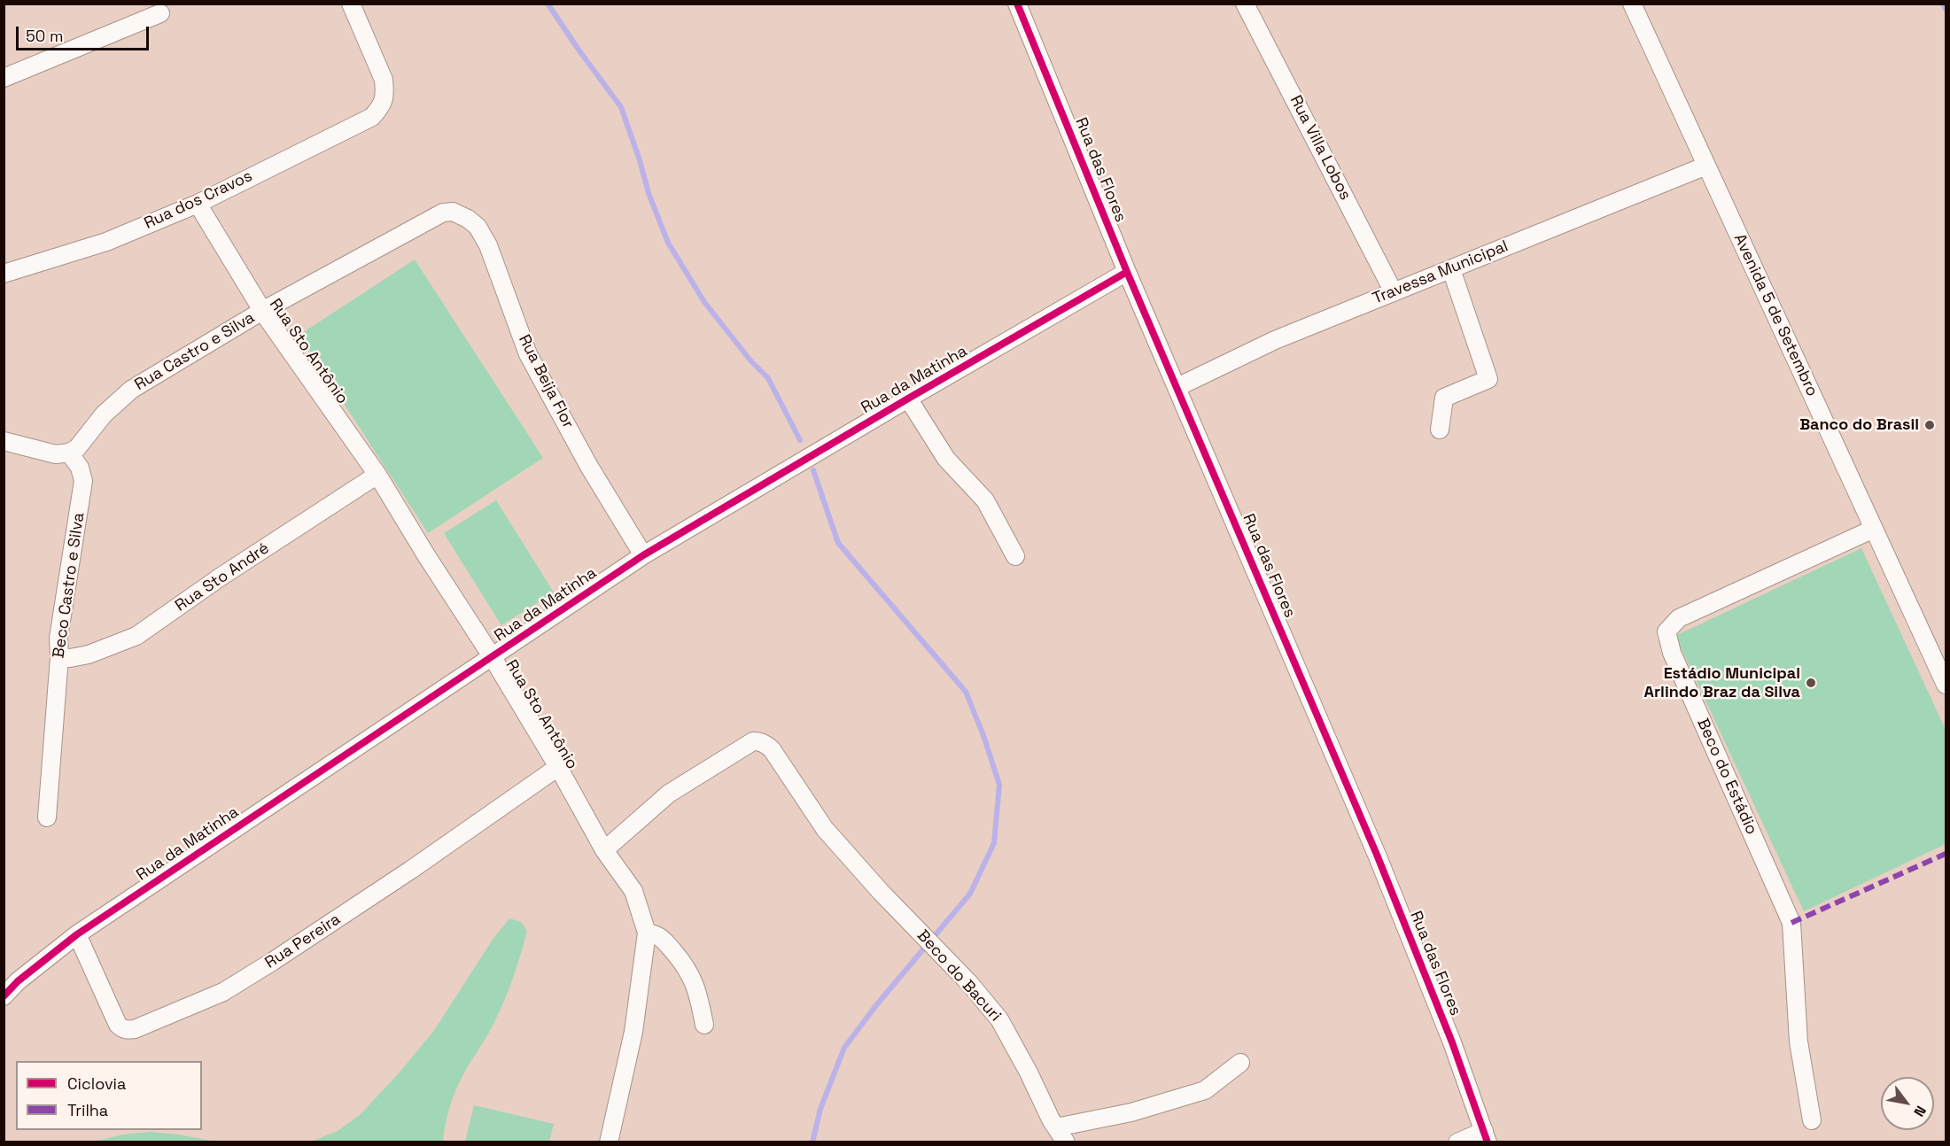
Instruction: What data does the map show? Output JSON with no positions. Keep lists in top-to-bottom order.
{
  "streets": {
    "street": [
      "Rua Villa Lobos",
      "Rua das Flores",
      "Rua dos Cravos",
      "Travessa Municipal",
      "Avenida 5 de Setembro",
      "Rua Castro e Silva",
      "Rua Sto Antônio",
      "Rua da Matinha",
      "Rua Beija Flor",
      "Rua Sto André",
      "Beco Castro e Silva",
      "Beco do Estádio",
      "Rua Pereira",
      "Beco do Bacuri"
    ]
  },
  "crossings": [
    ["Rua Villa Lobos", "Travessa Municipal"],
    ["Rua das Flores", "Travessa Municipal"],
    ["Rua das Flores", "Rua da Matinha"],
    ["Rua dos Cravos", "Rua Sto Antônio"],
    ["Travessa Municipal", "Avenida 5 de Setembro"],
    ["Avenida 5 de Setembro", "Beco do Estádio"],
    ["Rua Castro e Silva", "Rua Sto Antônio"],
    ["Rua Castro e Silva", "Rua Beija Flor"],
    ["Rua Castro e Silva", "Beco Castro e Silva"],
    ["Rua Sto Antônio", "Rua da Matinha"],
    ["Rua Sto Antônio", "Rua Sto André"],
    ["Rua Sto Antônio", "Rua Pereira"],
    ["Rua Sto Antônio", "Beco do Bacuri"],
    ["Rua da Matinha", "Rua Beija Flor"],
    ["Rua da Matinha", "Rua Pereira"],
    ["Rua Sto André", "Beco Castro e Silva"]
  ],
  "places": ["Banco do Brasil", "Estádio Municipal Arlindo Braz da Silva"],
  "legend": ["Ciclovia", "Trilha"],
  "scale_bar": "50 m",
  "north": "bottom right"
}
